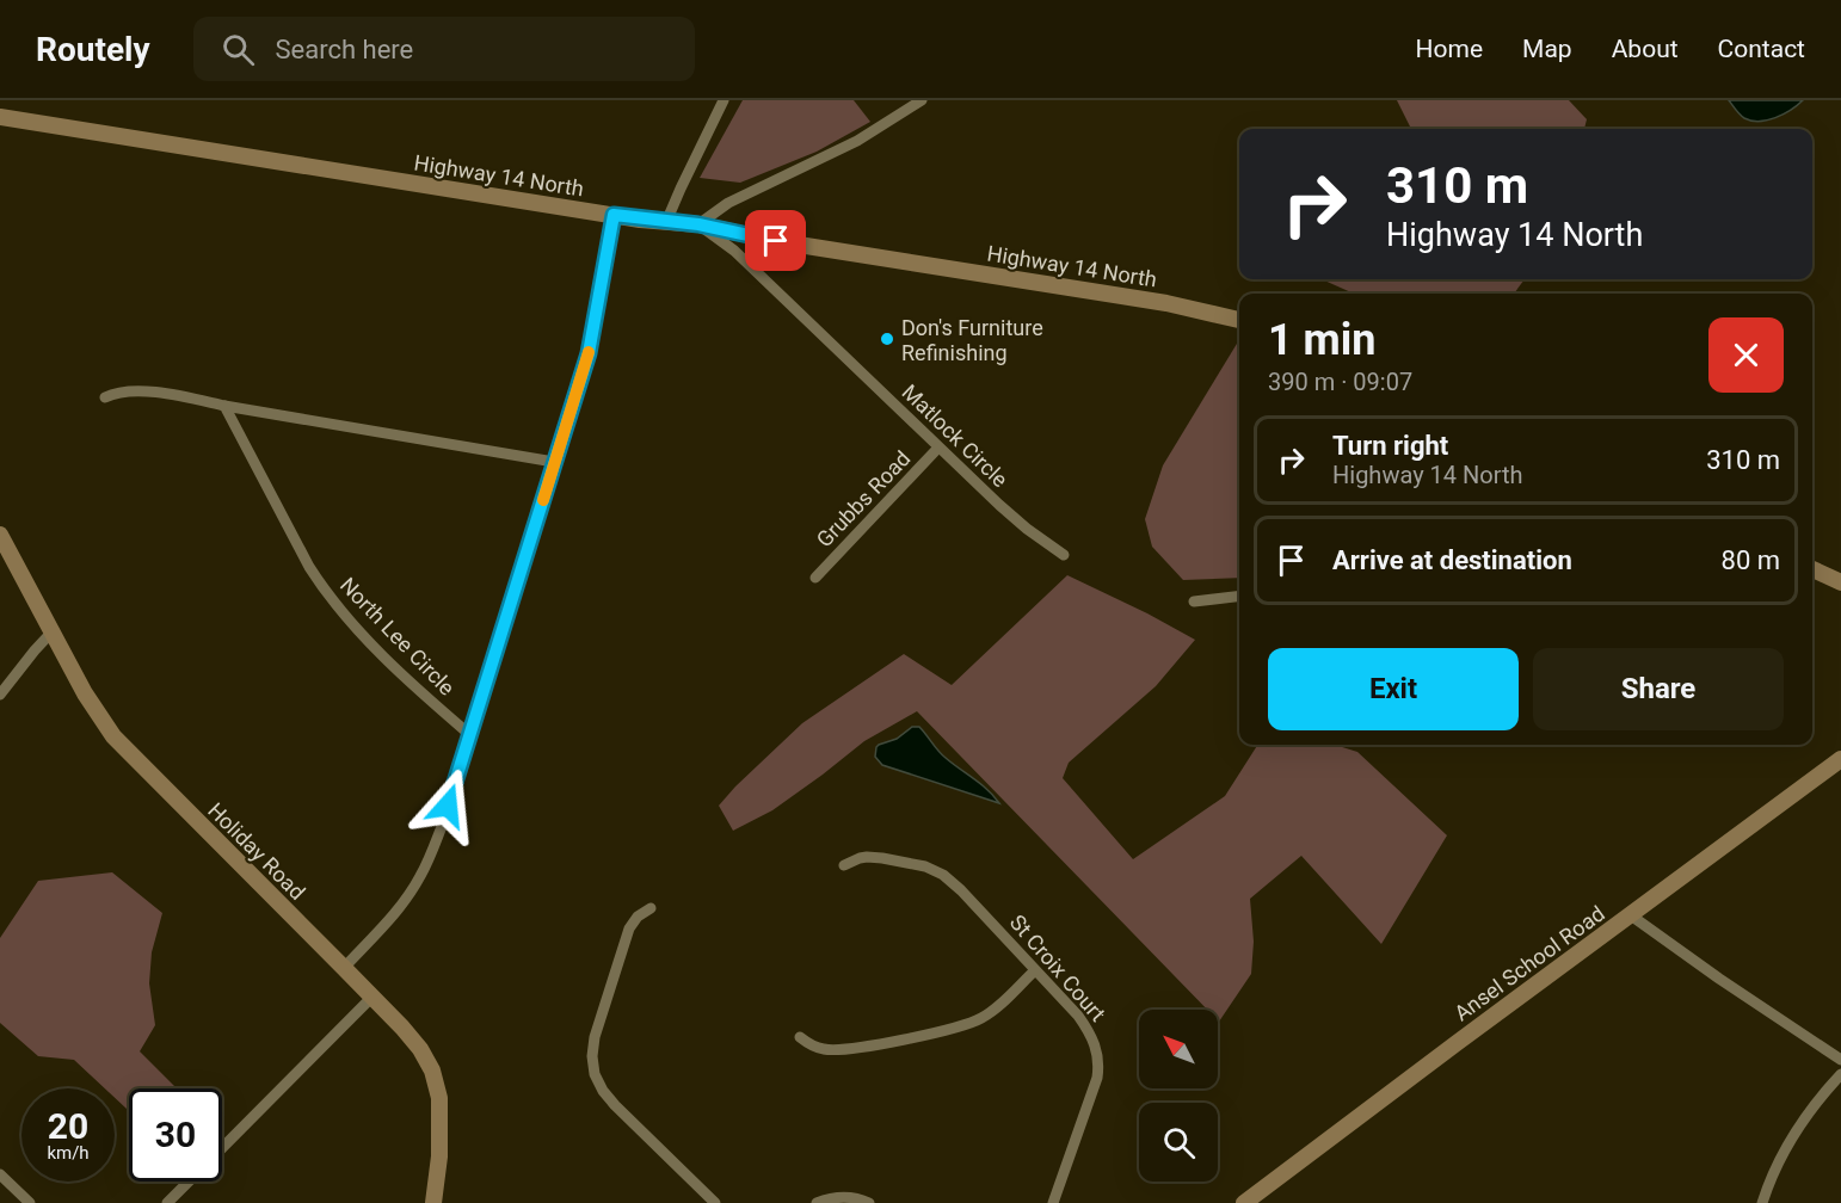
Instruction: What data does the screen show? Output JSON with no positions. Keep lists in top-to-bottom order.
{
  "streets": {
    "street": [
      "Highway 14 North",
      "Matlock Circle",
      "Grubbs Road",
      "North Lee Circle",
      "Holiday Road",
      "Ansel School Road",
      "St Croix Court"
    ]
  },
  "crossings": [
    ["Highway 14 North", "Matlock Circle"],
    ["Matlock Circle", "Grubbs Road"]
  ],
  "places": ["Don's Furniture Refinishing"],
  "north": "top left",
  "page": {
    "header": "Routely",
    "search": "Search here",
    "nav": [
      "Home",
      "Map",
      "About",
      "Contact"
    ],
    "turn": ["310 m", "Highway 14 North"],
    "heading": ["1 min", "390 m · 09:07"],
    "list": [
      {
        "name": "Turn right",
        "note": "Highway 14 North",
        "value": "310 m"
      },
      {
        "name": "Arrive at destination",
        "value": "80 m"
      }
    ],
    "buttons": ["Exit", "Share"],
    "speed": "20 km/h",
    "limit": "30"
  }
}
